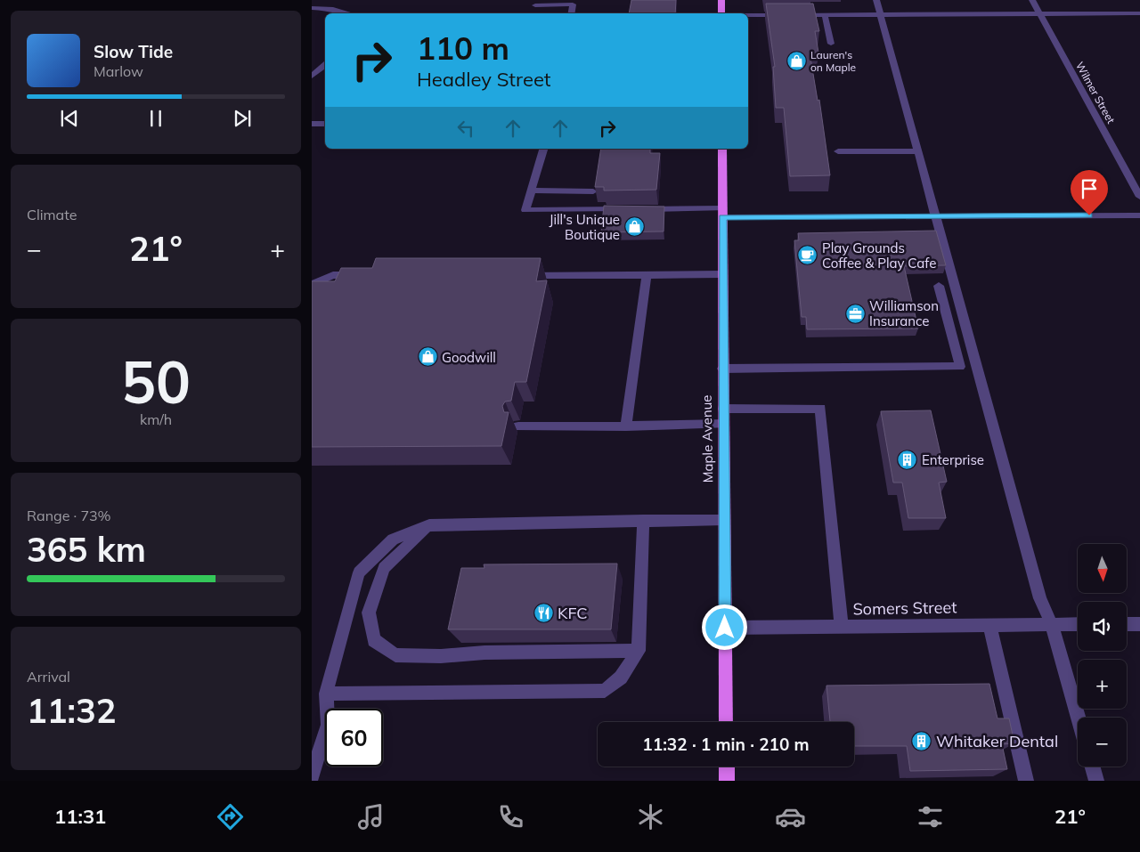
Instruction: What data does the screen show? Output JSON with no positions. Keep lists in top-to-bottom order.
{
  "streets": {
    "main road": ["Maple Avenue"],
    "street": ["Wilmer Street", "Somers Street"]
  },
  "crossings": [
    ["Maple Avenue", "Somers Street"]
  ],
  "places": {
    "shop": ["Lauren's on Maple", "Jill's Unique Boutique", "Goodwill"],
    "cafe": ["Play Grounds Coffee & Play Cafe"],
    "office": ["Williamson Insurance"],
    "building": ["Enterprise", "Whitaker Dental"],
    "restaurant": ["KFC"]
  },
  "north": "bottom",
  "page": {
    "turn": ["110 m", "Headley Street"],
    "song": ["Slow Tide", "Marlow"],
    "tile": [
      "Climate",
      ["50", "km/h"],
      ["Range · 73%", "365 km"],
      ["Arrival", "11:32"]
    ],
    "heat": ["−", "21°", "+"],
    "map_buttons": ["+", "−"],
    "limit": "60",
    "trip": "11:32 · 1 min · 210 m",
    "tabs": ["11:31", "21°"]
  }
}
